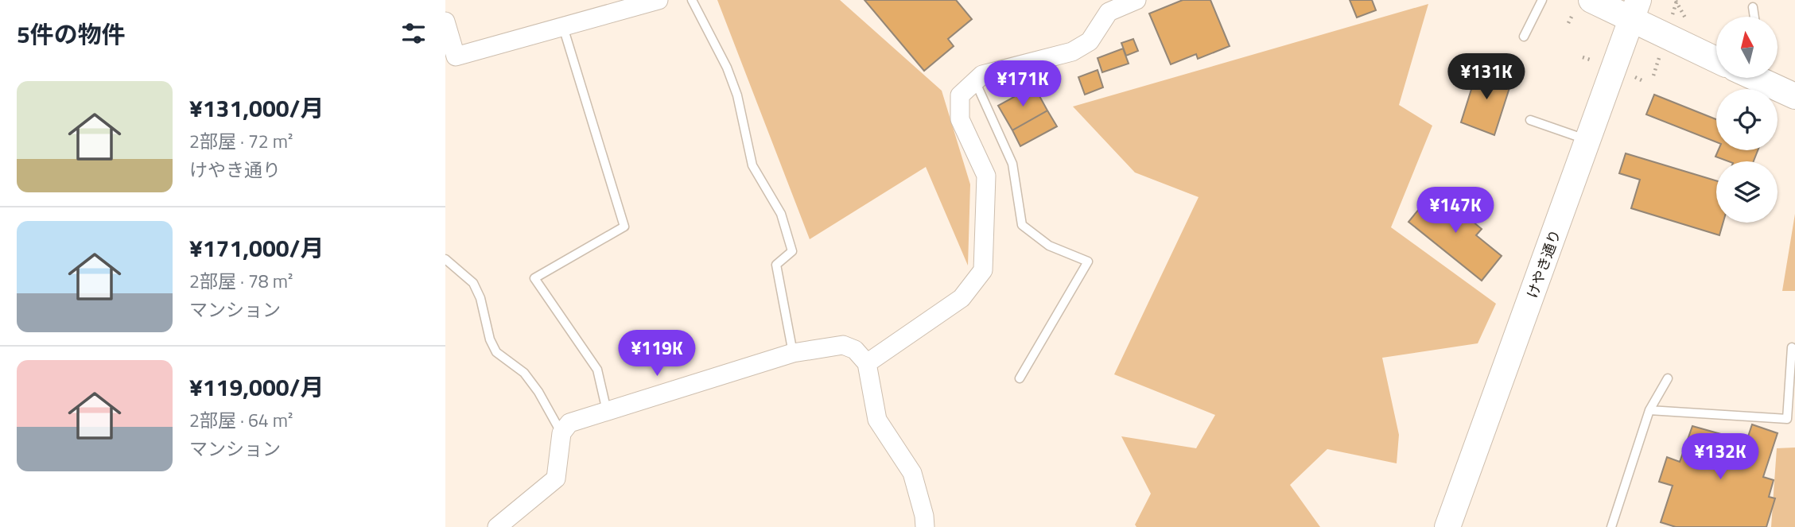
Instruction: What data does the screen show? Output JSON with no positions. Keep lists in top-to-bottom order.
{
  "streets": {
    "street": ["けやき通り"]
  },
  "north": "top",
  "page": {
    "heading": "5件の物件",
    "price": [
      "¥131K",
      "¥171K",
      "¥147K",
      "¥119K",
      "¥132K"
    ],
    "list": [
      {
        "name": "¥131,000/月",
        "note": "2部屋 · 72 m² · けやき通り"
      },
      {
        "name": "¥171,000/月",
        "note": "2部屋 · 78 m² · マンション"
      },
      {
        "name": "¥119,000/月",
        "note": "2部屋 · 64 m² · マンション"
      }
    ]
  }
}
